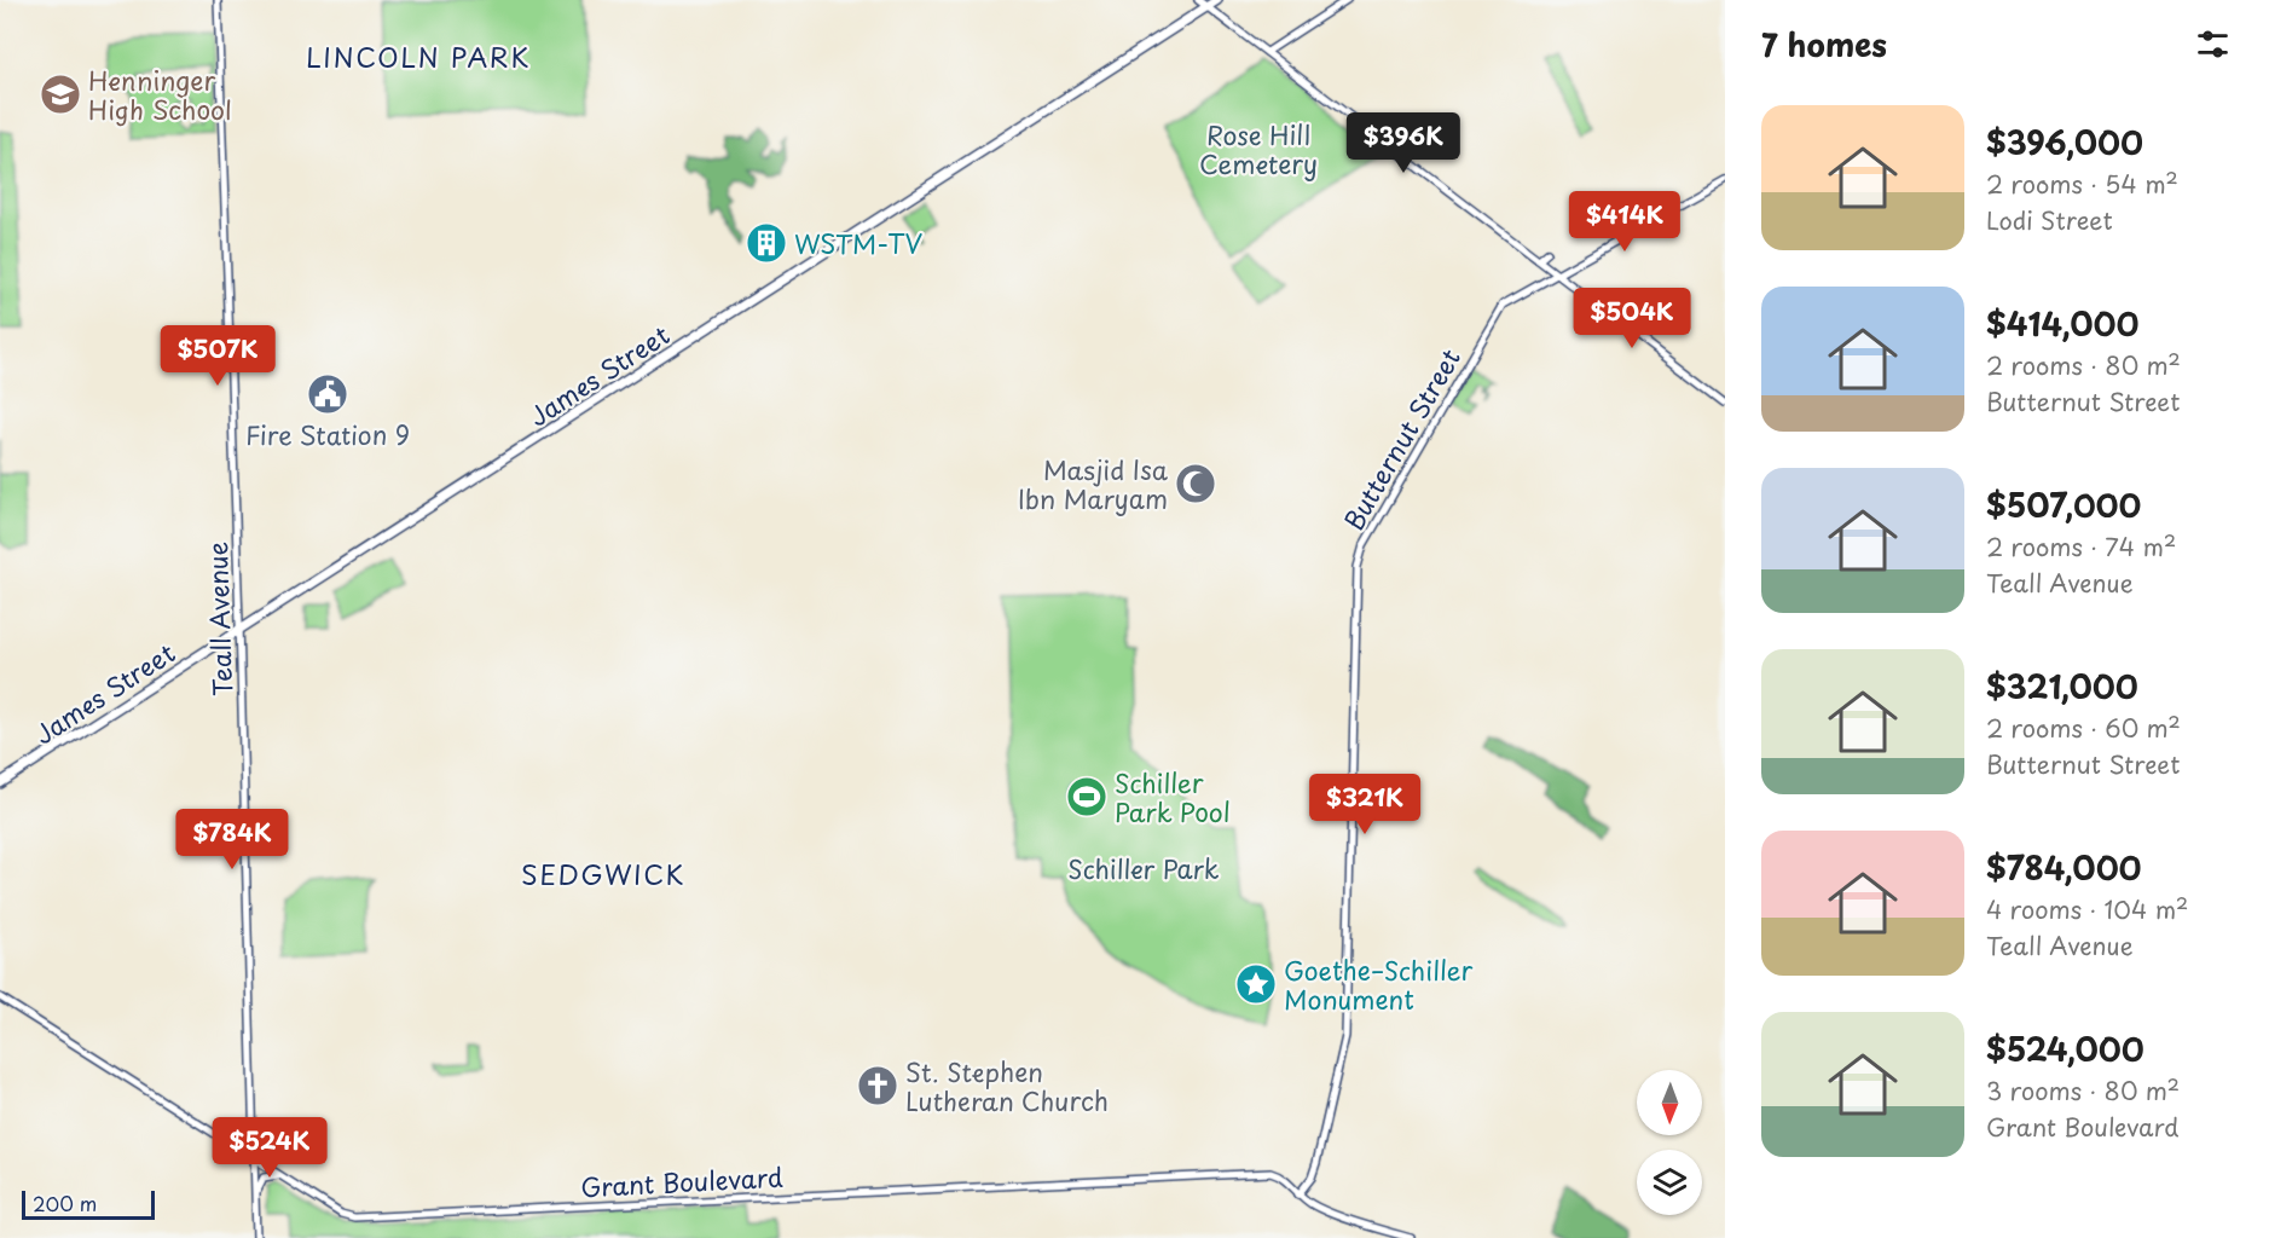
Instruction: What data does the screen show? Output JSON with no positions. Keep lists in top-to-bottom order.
{
  "streets": {
    "main road": ["James Street"],
    "street": ["Butternut Street", "Teall Avenue", "Grant Boulevard"]
  },
  "crossings": [
    ["James Street", "Teall Avenue"],
    ["Butternut Street", "Grant Boulevard"],
    ["Teall Avenue", "Grant Boulevard"]
  ],
  "districts": ["LINCOLN PARK", "SEDGWICK"],
  "parks": ["Rose Hill Cemetery", "Schiller Park"],
  "places": {
    "school or university": ["Henninger High School"],
    "building": ["WSTM-TV"],
    "public building": ["Fire Station 9"],
    "mosque": ["Masjid Isa Ibn Maryam"],
    "sports": ["Schiller Park Pool"],
    "place": ["Goethe–Schiller Monument"],
    "church": ["St. Stephen Lutheran Church"]
  },
  "scale_bar": "200 m",
  "north": "bottom",
  "page": {
    "heading": "7 homes",
    "list": [
      {
        "name": "$396,000",
        "note": "2 rooms · 54 m² · Lodi Street"
      },
      {
        "name": "$414,000",
        "note": "2 rooms · 80 m² · Butternut Street"
      },
      {
        "name": "$507,000",
        "note": "2 rooms · 74 m² · Teall Avenue"
      },
      {
        "name": "$321,000",
        "note": "2 rooms · 60 m² · Butternut Street"
      },
      {
        "name": "$784,000",
        "note": "4 rooms · 104 m² · Teall Avenue"
      },
      {
        "name": "$524,000",
        "note": "3 rooms · 80 m² · Grant Boulevard"
      }
    ],
    "price": [
      "$396K",
      "$414K",
      "$504K",
      "$507K",
      "$321K",
      "$784K",
      "$524K"
    ],
    "scale": "200 m"
  }
}
